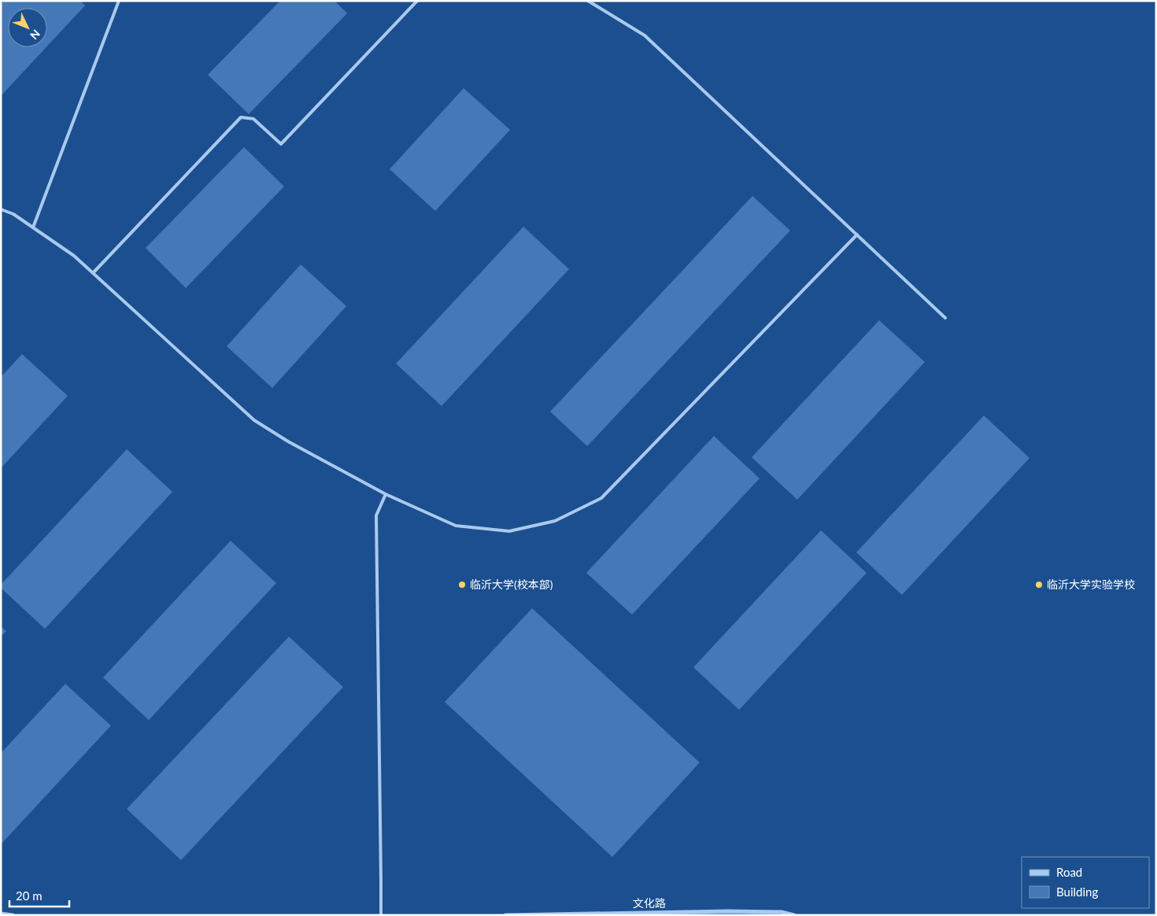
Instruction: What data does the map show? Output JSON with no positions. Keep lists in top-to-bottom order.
{
  "streets": {
    "street": ["文化路"]
  },
  "places": ["临沂大学(校本部)", "临沂大学实验学校"],
  "legend": ["Road", "Building"],
  "scale_bar": "20 m",
  "north": "bottom right"
}
